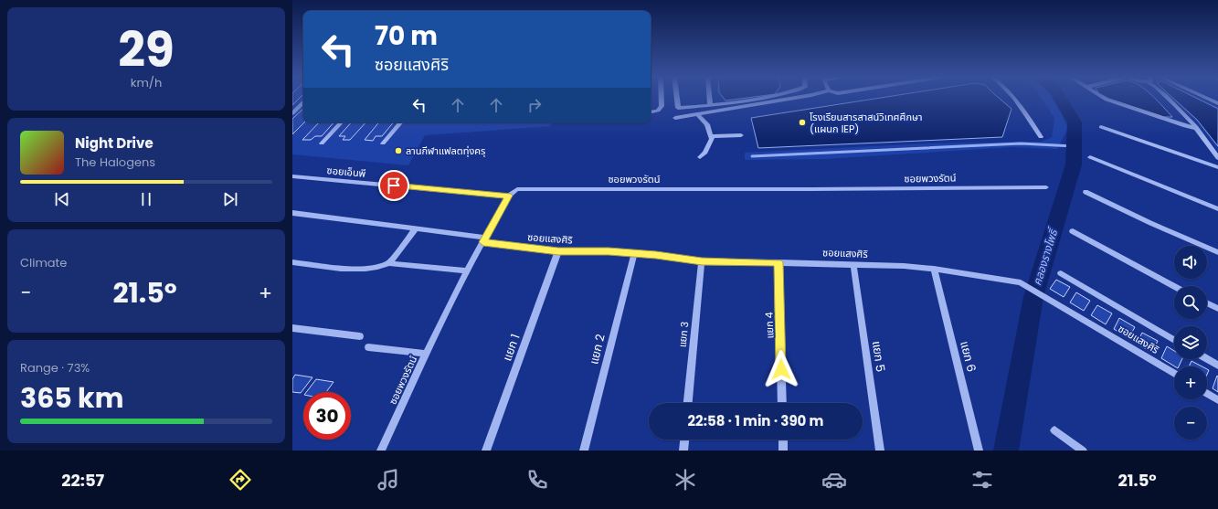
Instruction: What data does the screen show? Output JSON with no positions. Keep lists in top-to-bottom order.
{
  "streets": {
    "street": [
      "ซอยเอ็นพี",
      "ซอยพวงรัตน์",
      "ซอยแสงศิริ",
      "แยก 4",
      "แยก 3",
      "แยก 1",
      "แยก 2",
      "แยก 5",
      "แยก 6"
    ]
  },
  "crossings": [
    ["ซอยเอ็นพี", "ซอยพวงรัตน์"],
    ["ซอยพวงรัตน์", "ซอยแสงศิริ"],
    ["ซอยแสงศิริ", "แยก 4"],
    ["ซอยแสงศิริ", "แยก 3"],
    ["ซอยแสงศิริ", "แยก 1"],
    ["ซอยแสงศิริ", "แยก 2"],
    ["ซอยแสงศิริ", "แยก 5"],
    ["ซอยแสงศิริ", "แยก 6"]
  ],
  "water": ["คลองรางโพธิ์"],
  "places": ["โรงเรียนสารสาสน์วิเทศศึกษา (แผนก IEP)", "ลานกีฬาแฟลตทุ่งครุ"],
  "page": {
    "tile": [
      ["29", "km/h"],
      "Climate",
      ["Range · 73%", "365 km"]
    ],
    "turn": ["70 m", "ซอยแสงศิริ"],
    "song": ["Night Drive", "The Halogens"],
    "map_buttons": ["+", "−"],
    "heat": ["−", "21.5°", "+"],
    "limit": "30",
    "trip": "22:58 · 1 min · 390 m",
    "tabs": ["22:57", "21.5°"]
  }
}
